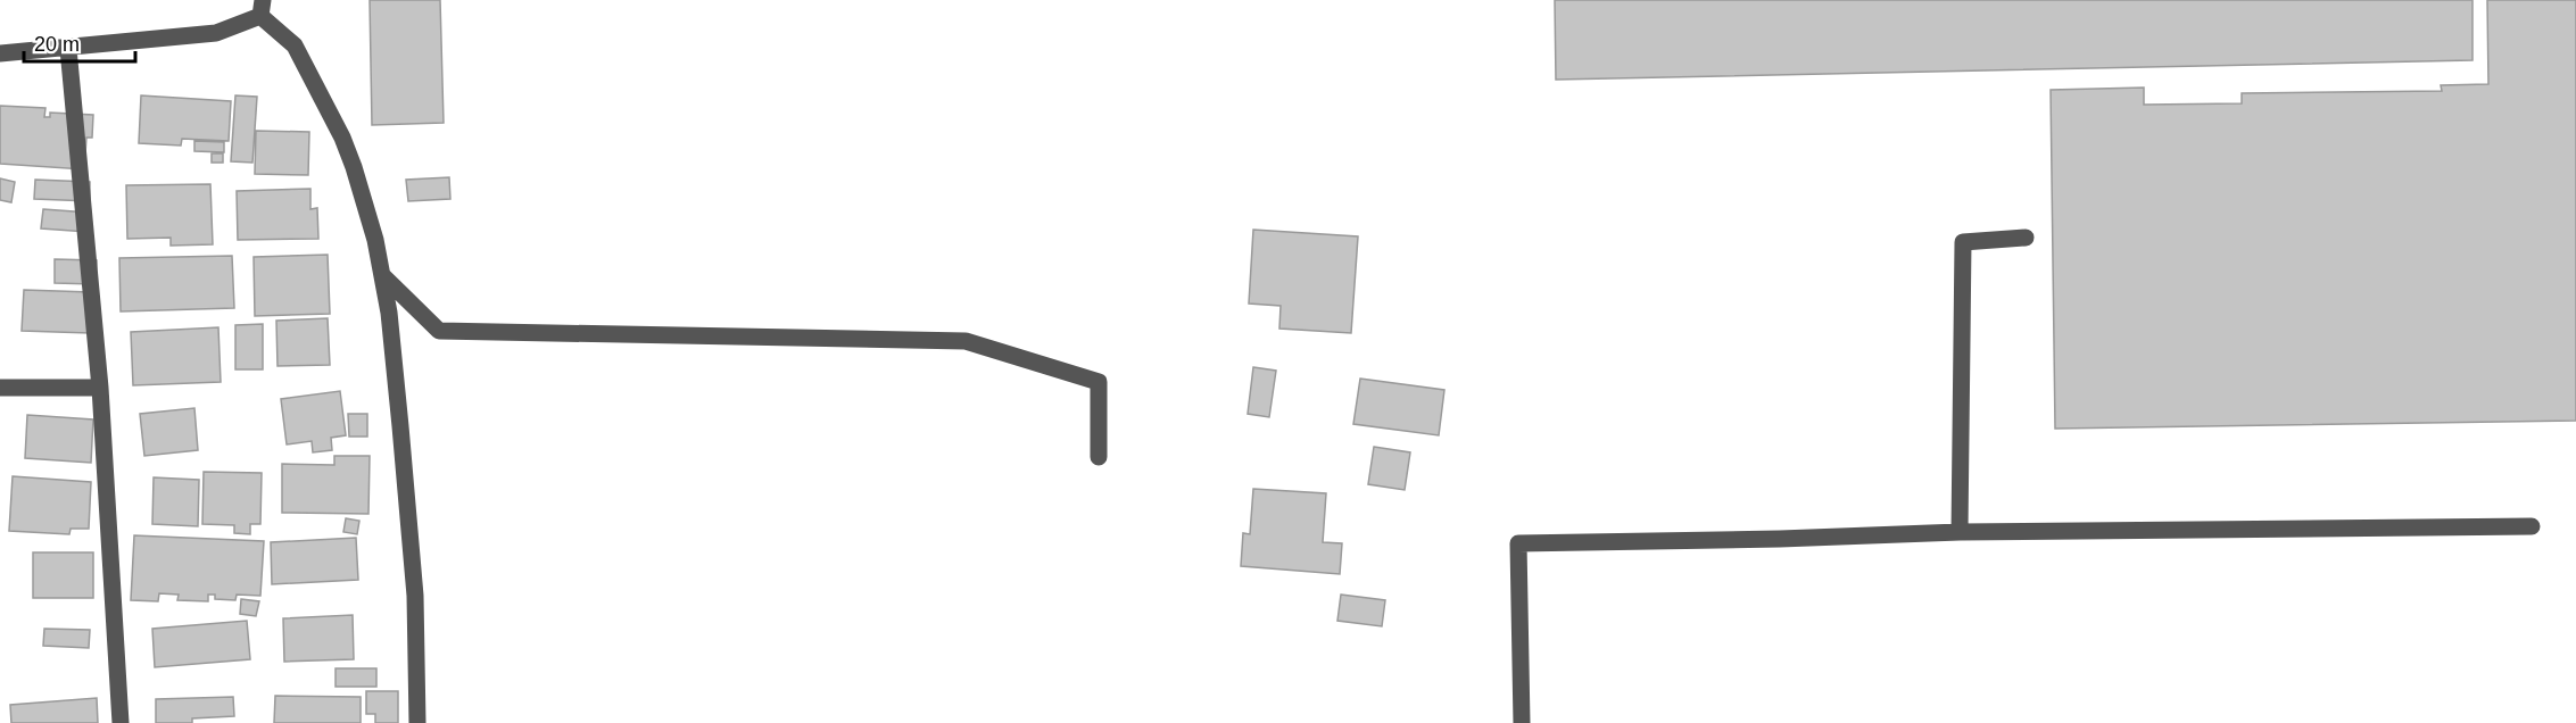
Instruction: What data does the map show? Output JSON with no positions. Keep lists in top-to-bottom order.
{
  "scale_bar": "20 m"
}
